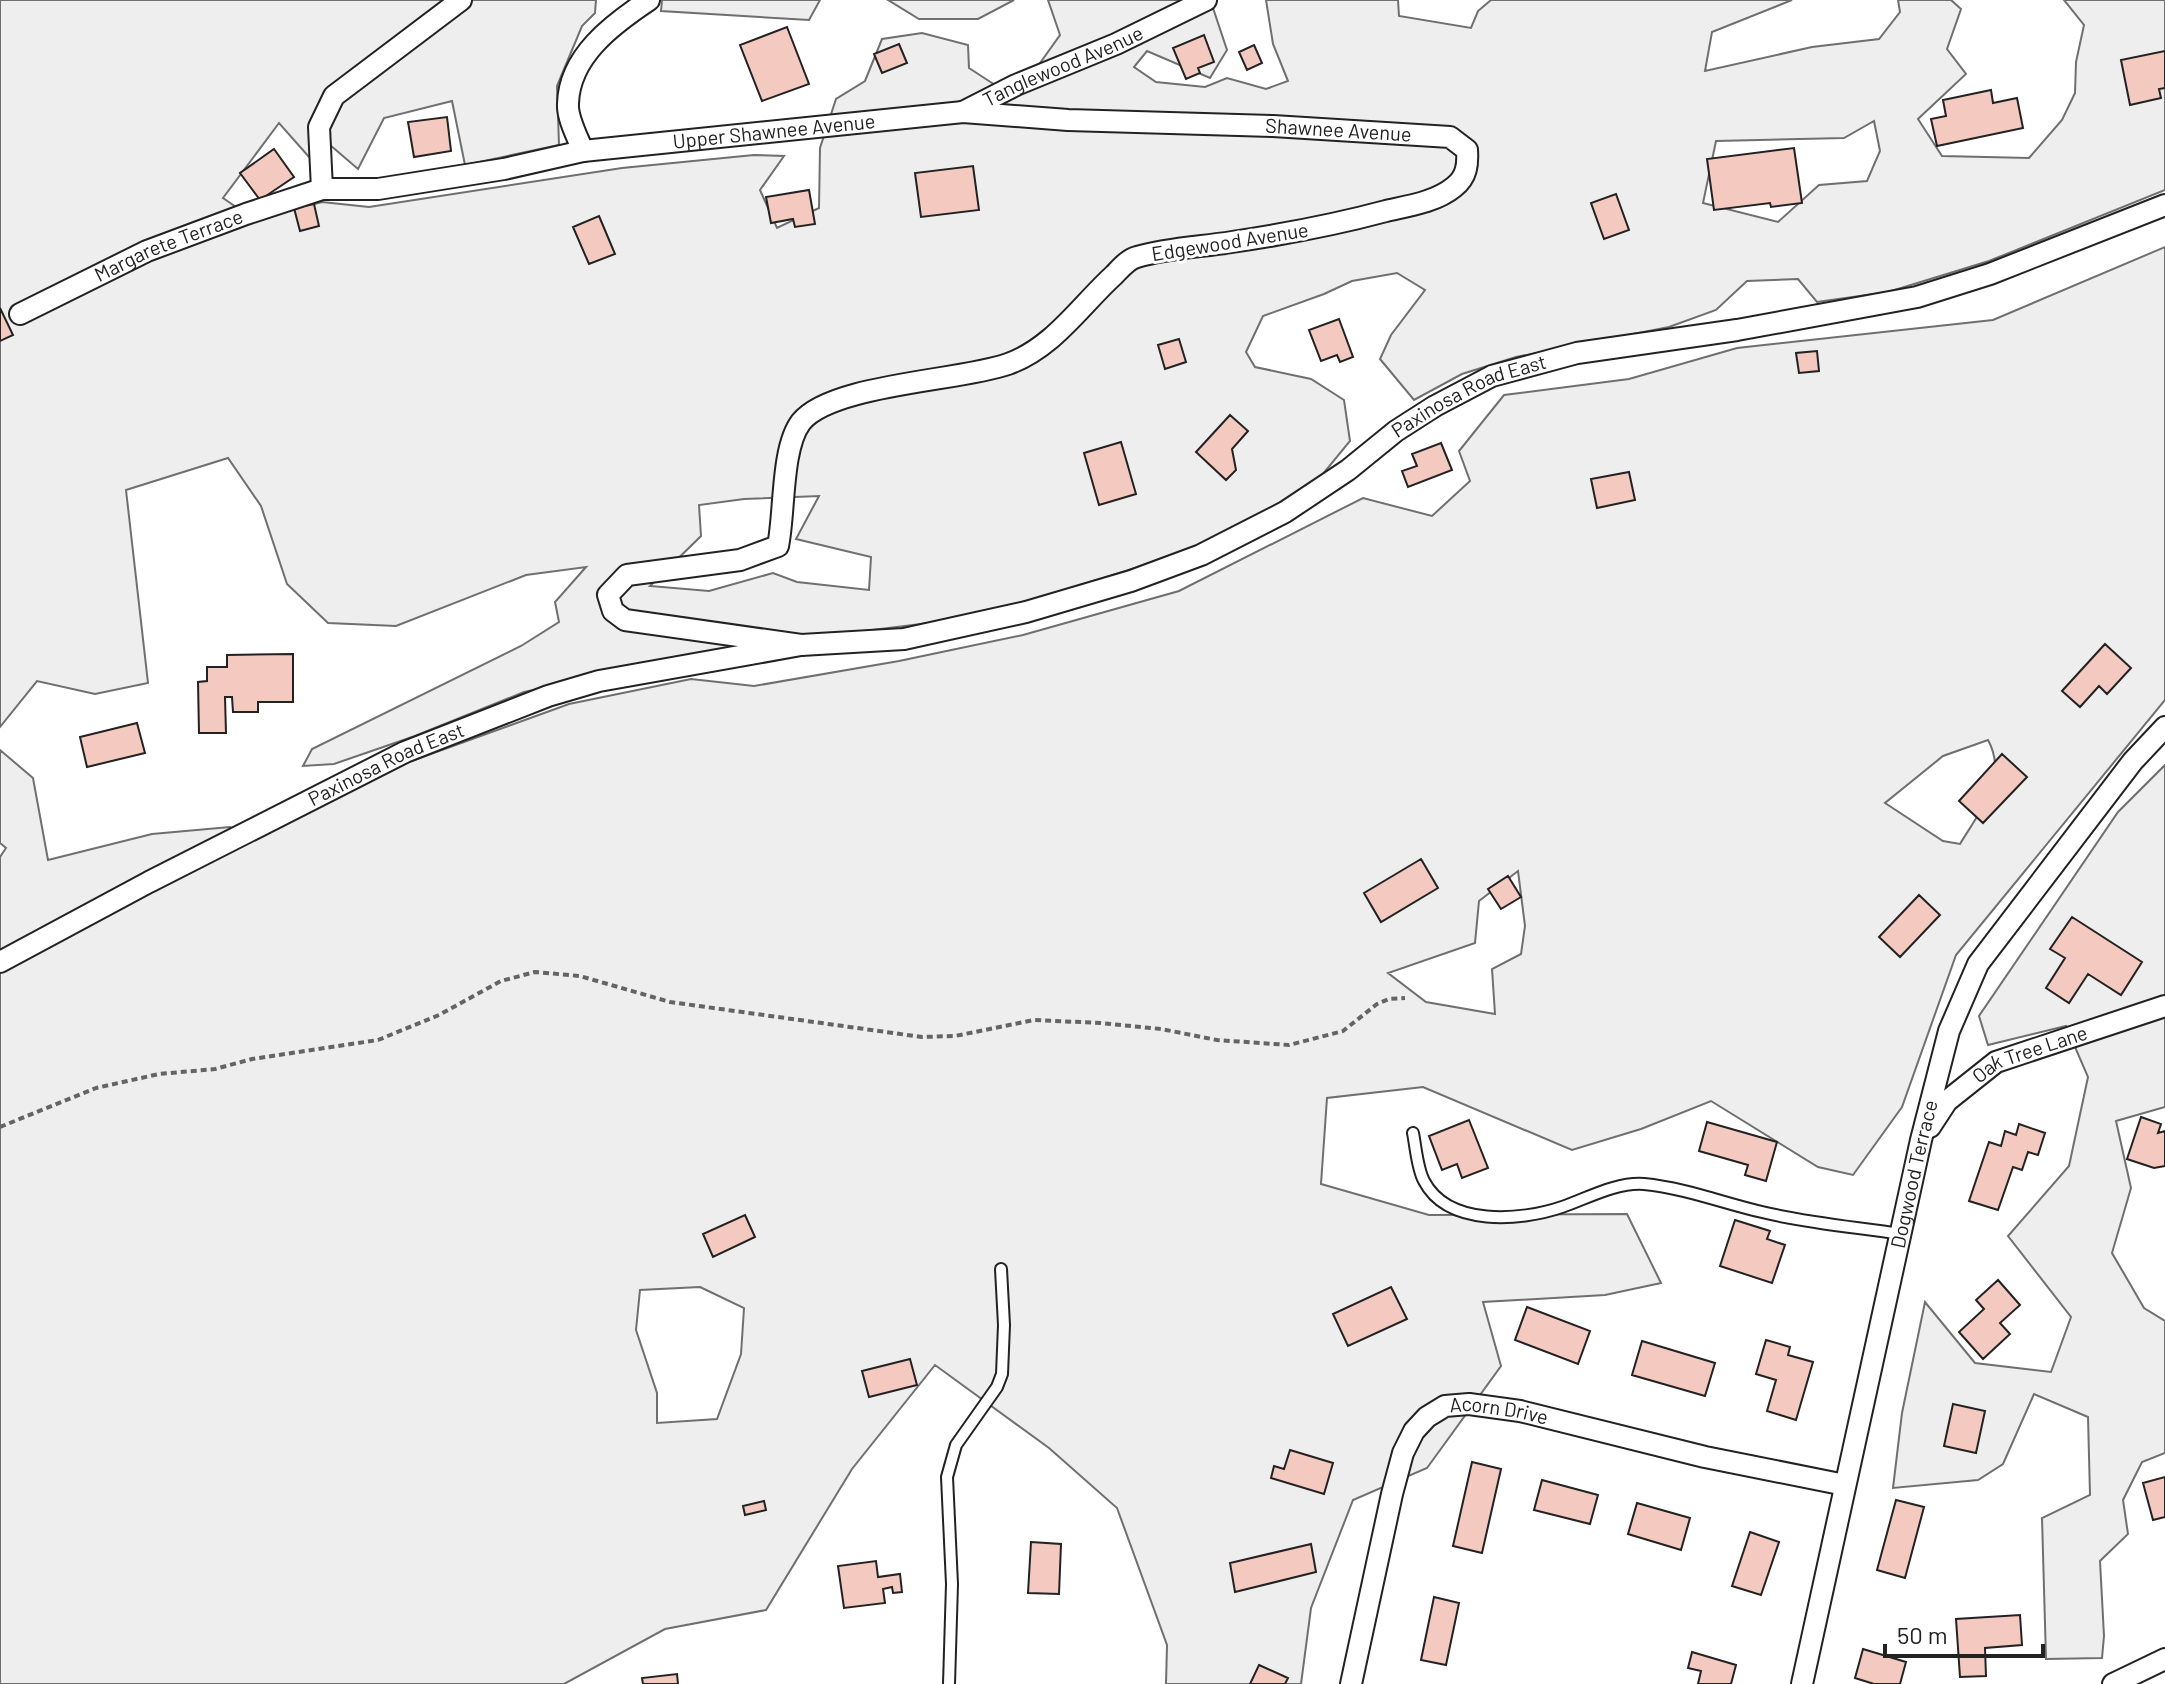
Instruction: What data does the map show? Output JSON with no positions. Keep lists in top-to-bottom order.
{
  "streets": {
    "street": [
      "Tanglewood Avenue",
      "Shawnee Avenue",
      "Upper Shawnee Avenue",
      "Edgewood Avenue",
      "Margarete Terrace",
      "Paxinosa Road East",
      "Oak Tree Lane",
      "Dogwood Terrace",
      "Acorn Drive"
    ]
  },
  "crossings": [
    ["Tanglewood Avenue", "Upper Shawnee Avenue"],
    ["Shawnee Avenue", "Upper Shawnee Avenue"],
    ["Shawnee Avenue", "Edgewood Avenue"],
    ["Upper Shawnee Avenue", "Margarete Terrace"],
    ["Edgewood Avenue", "Paxinosa Road East"],
    ["Oak Tree Lane", "Dogwood Terrace"],
    ["Dogwood Terrace", "Acorn Drive"]
  ],
  "scale_bar": "50 m"
}
